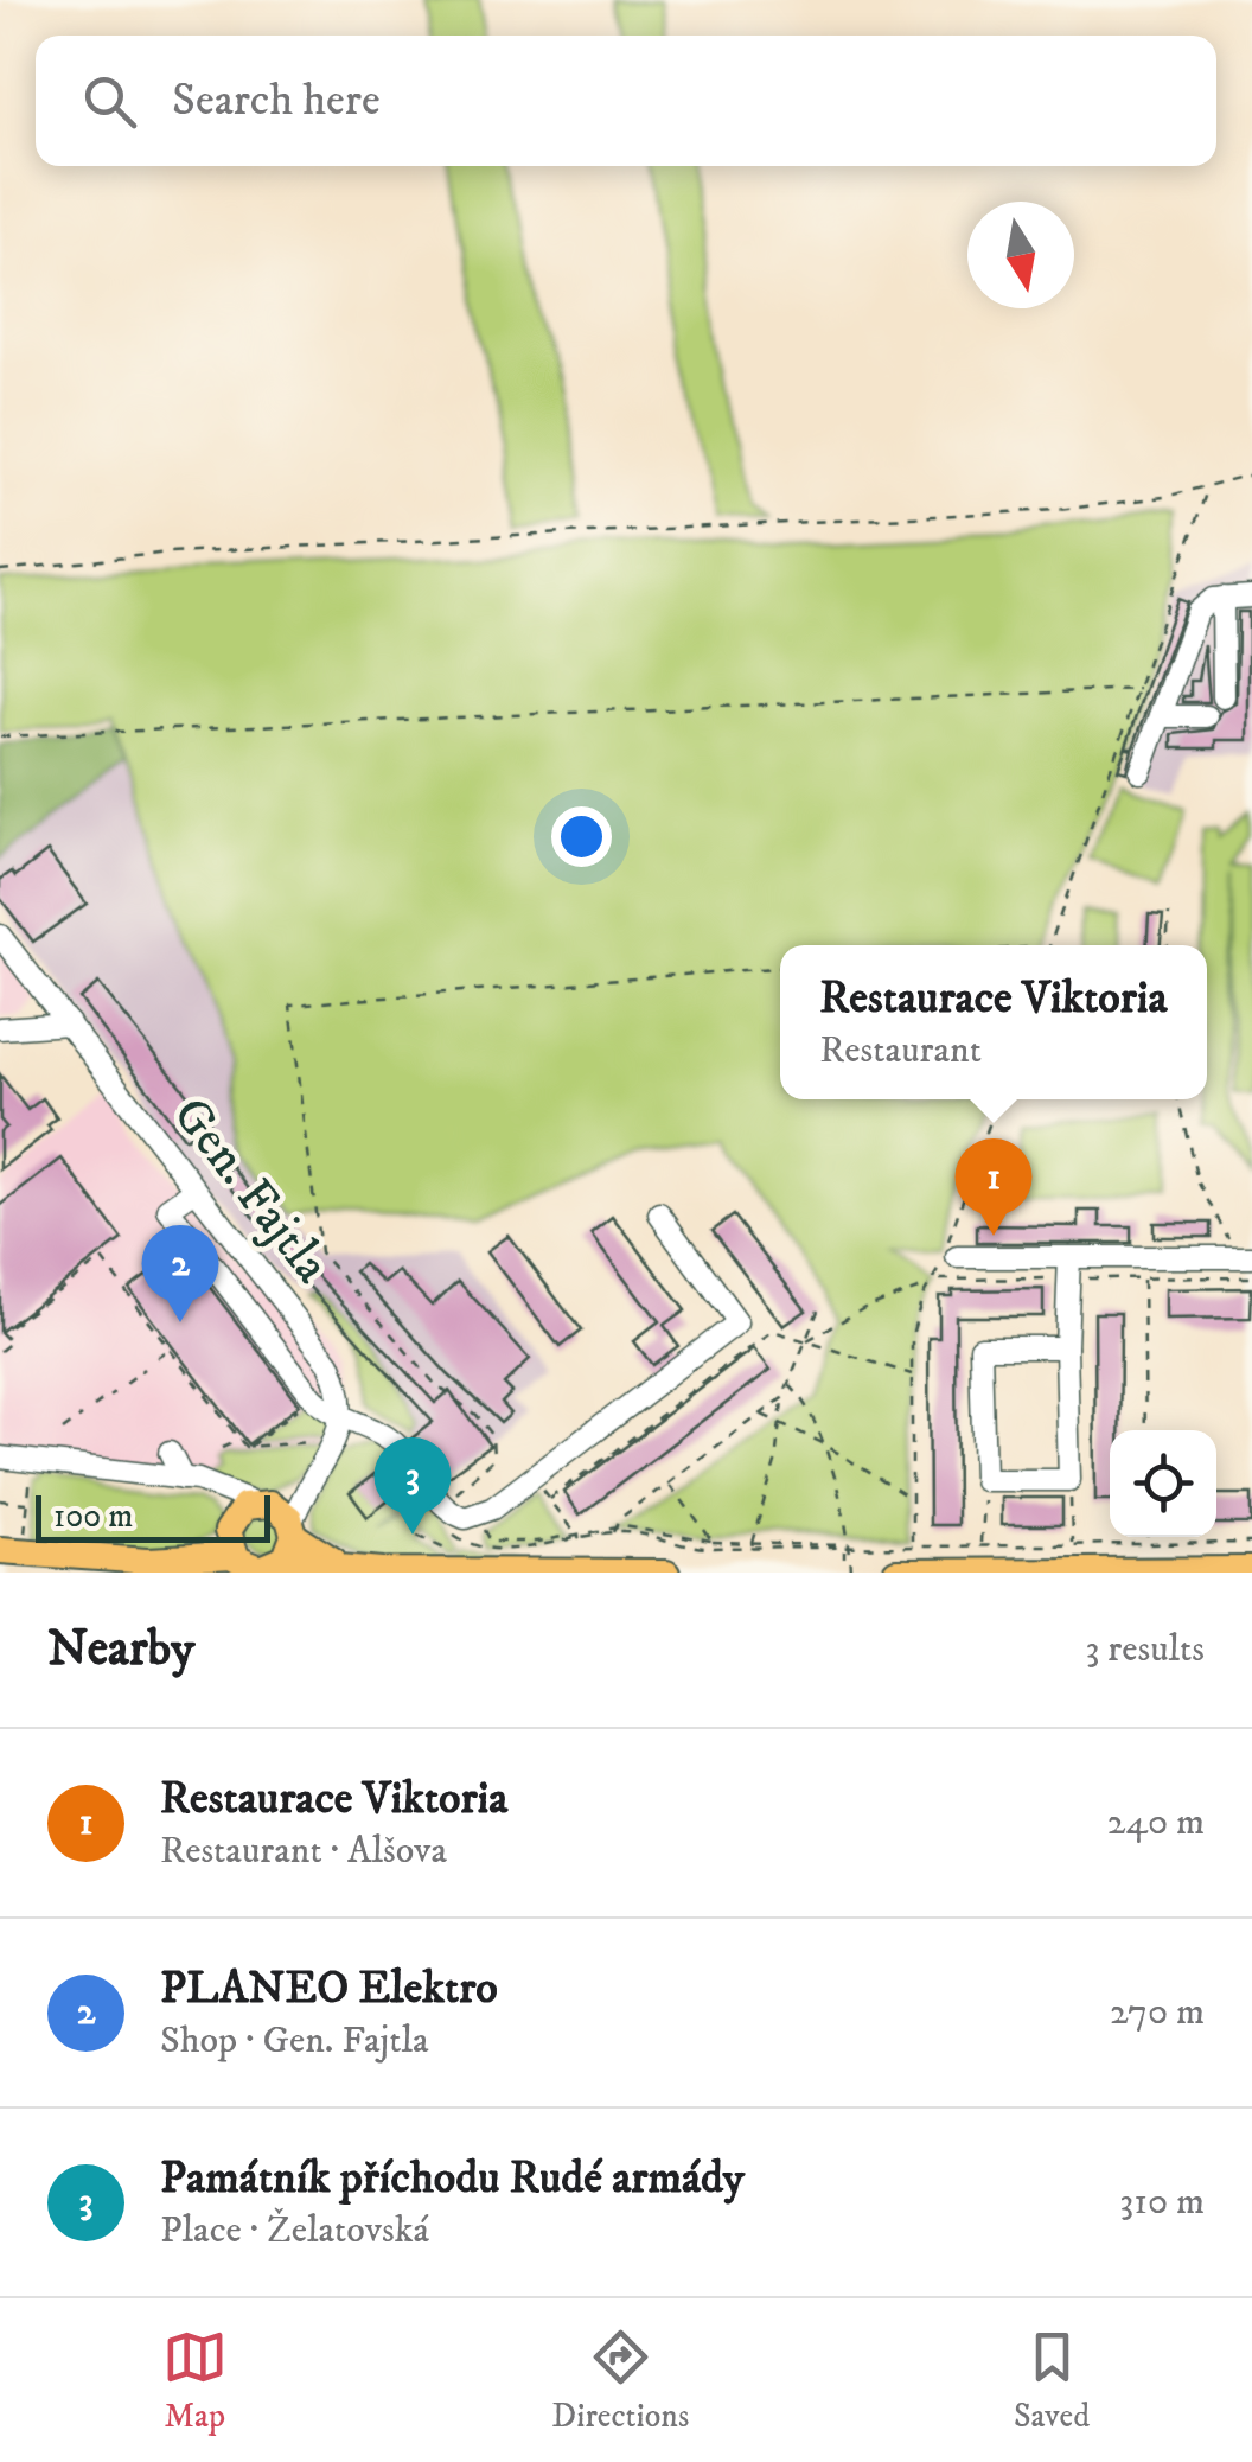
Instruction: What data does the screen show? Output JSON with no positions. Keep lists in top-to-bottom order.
{
  "streets": {
    "street": ["Gen. Fajtla"]
  },
  "scale_bar": "100 m",
  "north": "bottom",
  "page": {
    "search": "Search here",
    "popup": ["Restaurace Viktoria", "Restaurant"],
    "pins": ["1", "2", "3"],
    "scale": "100 m",
    "heading": ["Nearby", "3 results"],
    "list": [
      {
        "mark": "1",
        "name": "Restaurace Viktoria",
        "note": "Restaurant · Alšova",
        "value": "240 m"
      },
      {
        "mark": "2",
        "name": "PLANEO Elektro",
        "note": "Shop · Gen. Fajtla",
        "value": "270 m"
      },
      {
        "mark": "3",
        "name": "Památník příchodu Rudé armády",
        "note": "Place · Želatovská",
        "value": "310 m"
      }
    ],
    "nav": ["Map", "Directions", "Saved"]
  }
}
